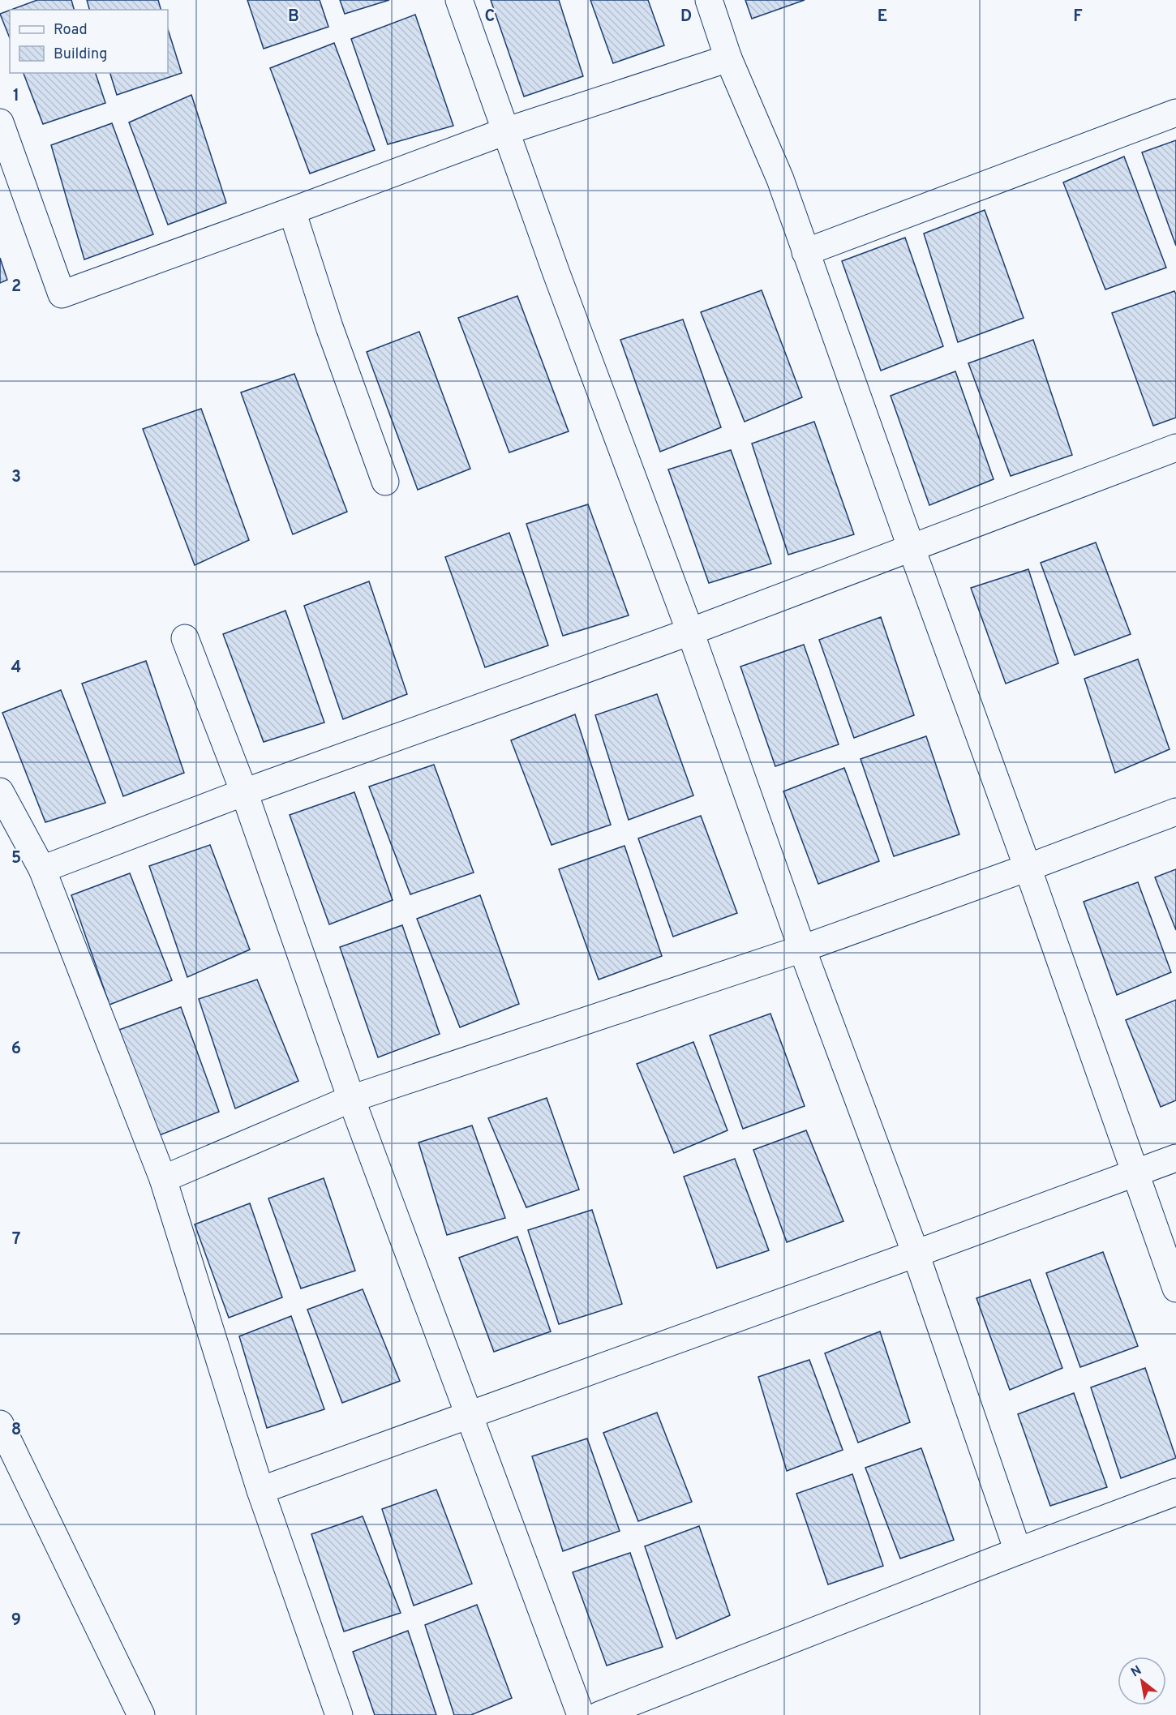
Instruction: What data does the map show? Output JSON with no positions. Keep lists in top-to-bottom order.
{
  "legend": ["Road", "Building"],
  "north": "top left",
  "grid": {
    "columns": [
      "B",
      "C",
      "D",
      "E",
      "F"
    ],
    "rows": [
      "1",
      "2",
      "3",
      "4",
      "5",
      "6",
      "7",
      "8",
      "9"
    ]
  }
}
